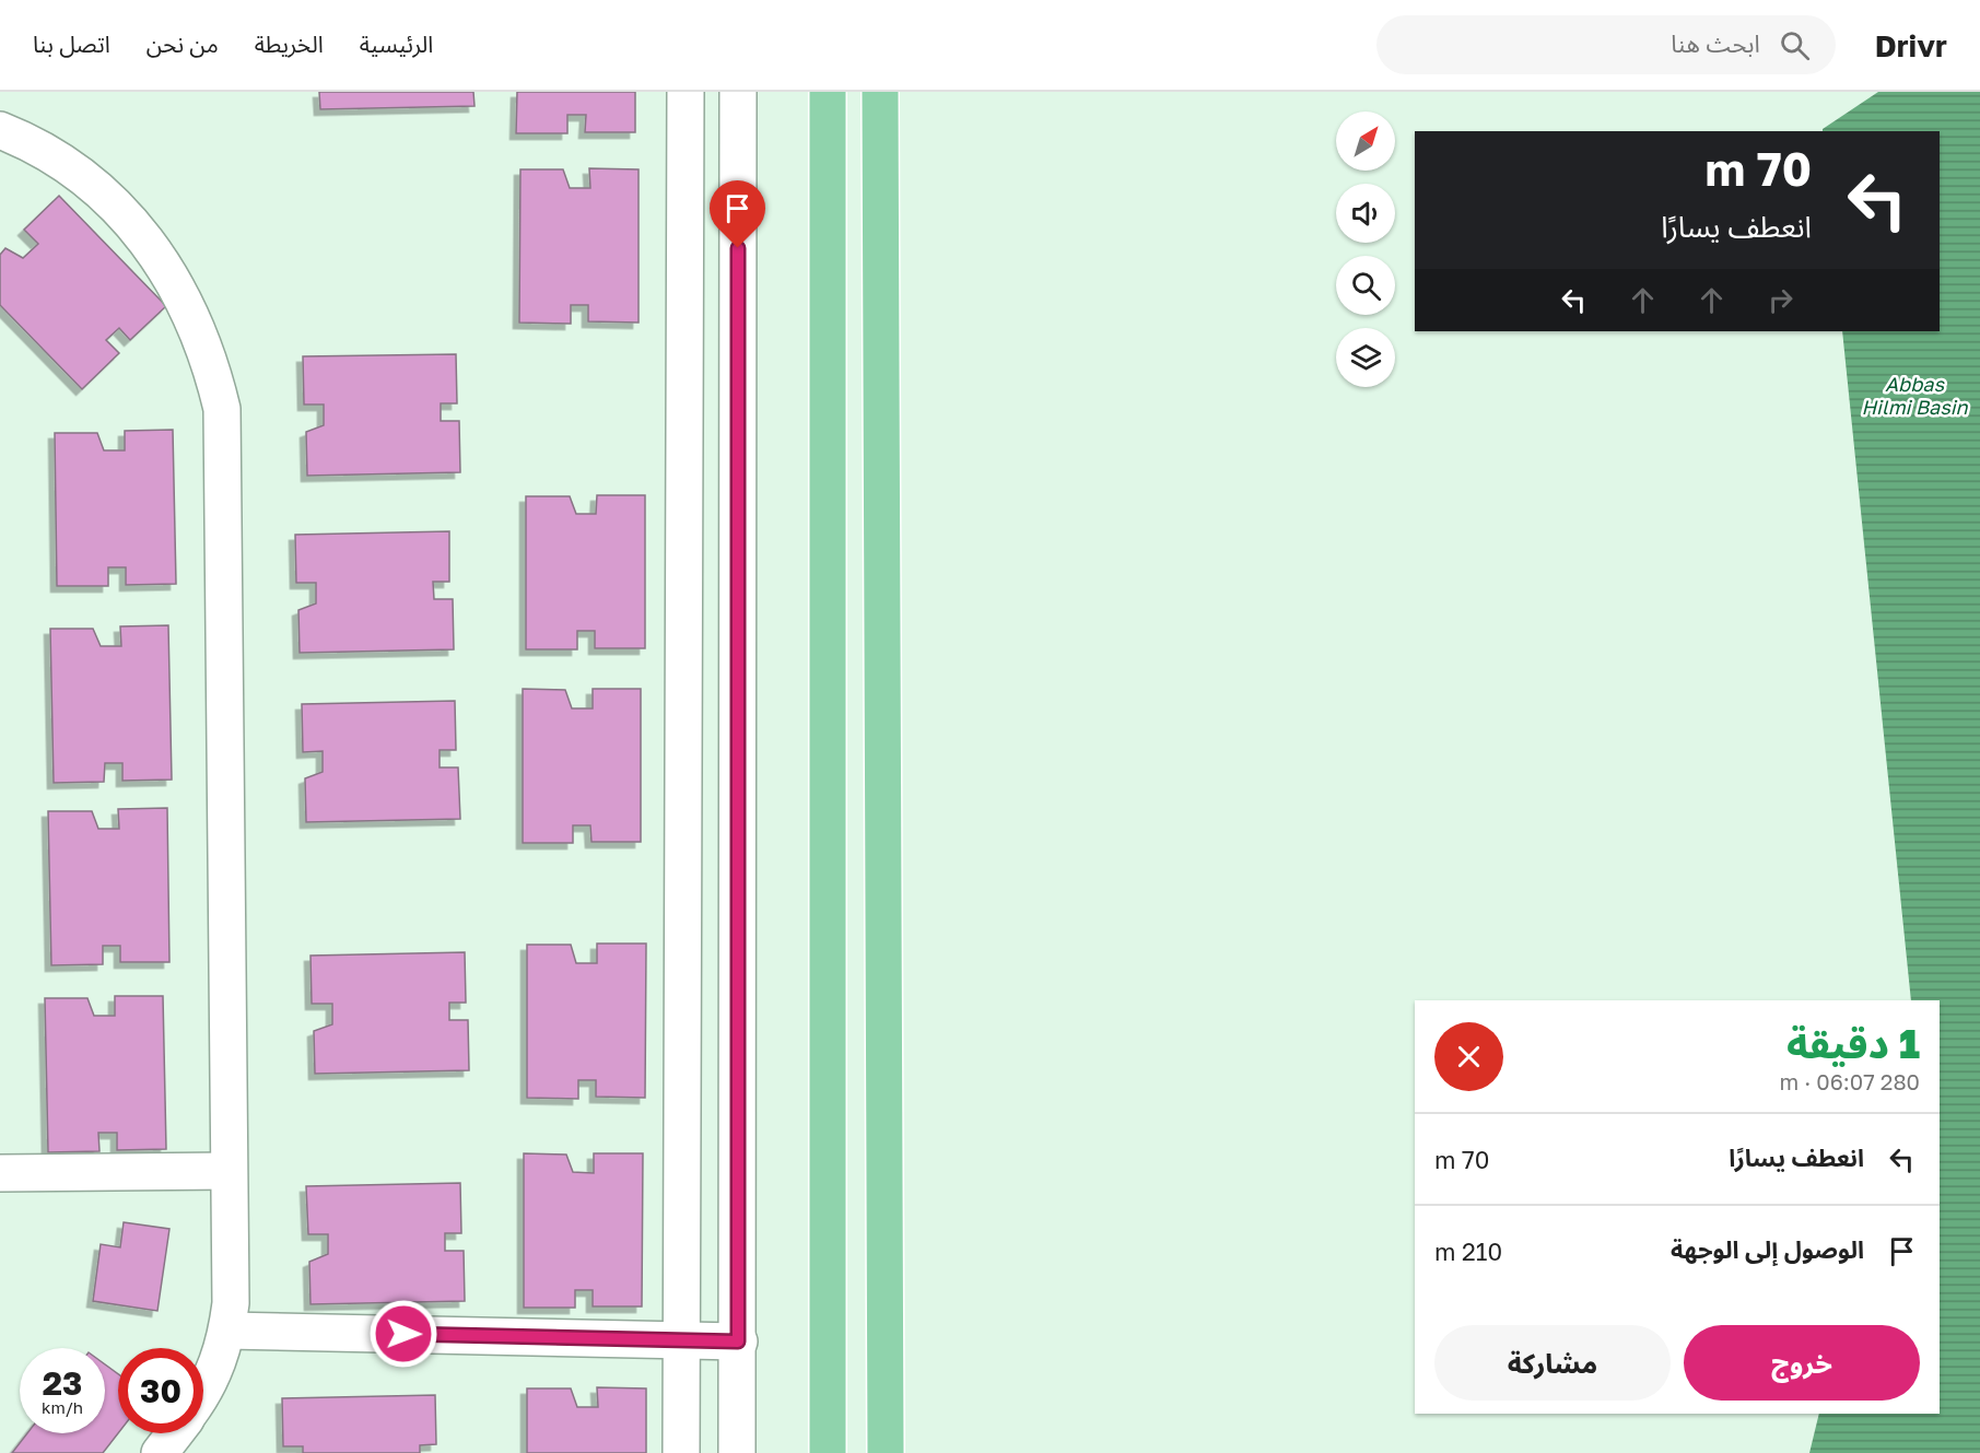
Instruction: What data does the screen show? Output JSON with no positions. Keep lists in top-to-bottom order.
{
  "water": ["Abbas Hilmi Basin"],
  "north": "top right",
  "page": {
    "header": "Drivr",
    "search": "ابحث هنا",
    "nav": [
      "الرئيسية",
      "الخريطة",
      "من نحن",
      "اتصل بنا"
    ],
    "turn": ["70 m", "انعطف يسارًا"],
    "heading": ["1 دقيقة", "280 m · 06:07"],
    "list": [
      {
        "name": "انعطف يسارًا",
        "value": "70 m"
      },
      {
        "name": "الوصول إلى الوجهة",
        "value": "210 m"
      }
    ],
    "buttons": ["خروج", "مشاركة"],
    "speed": "23 km/h",
    "limit": "30"
  }
}
